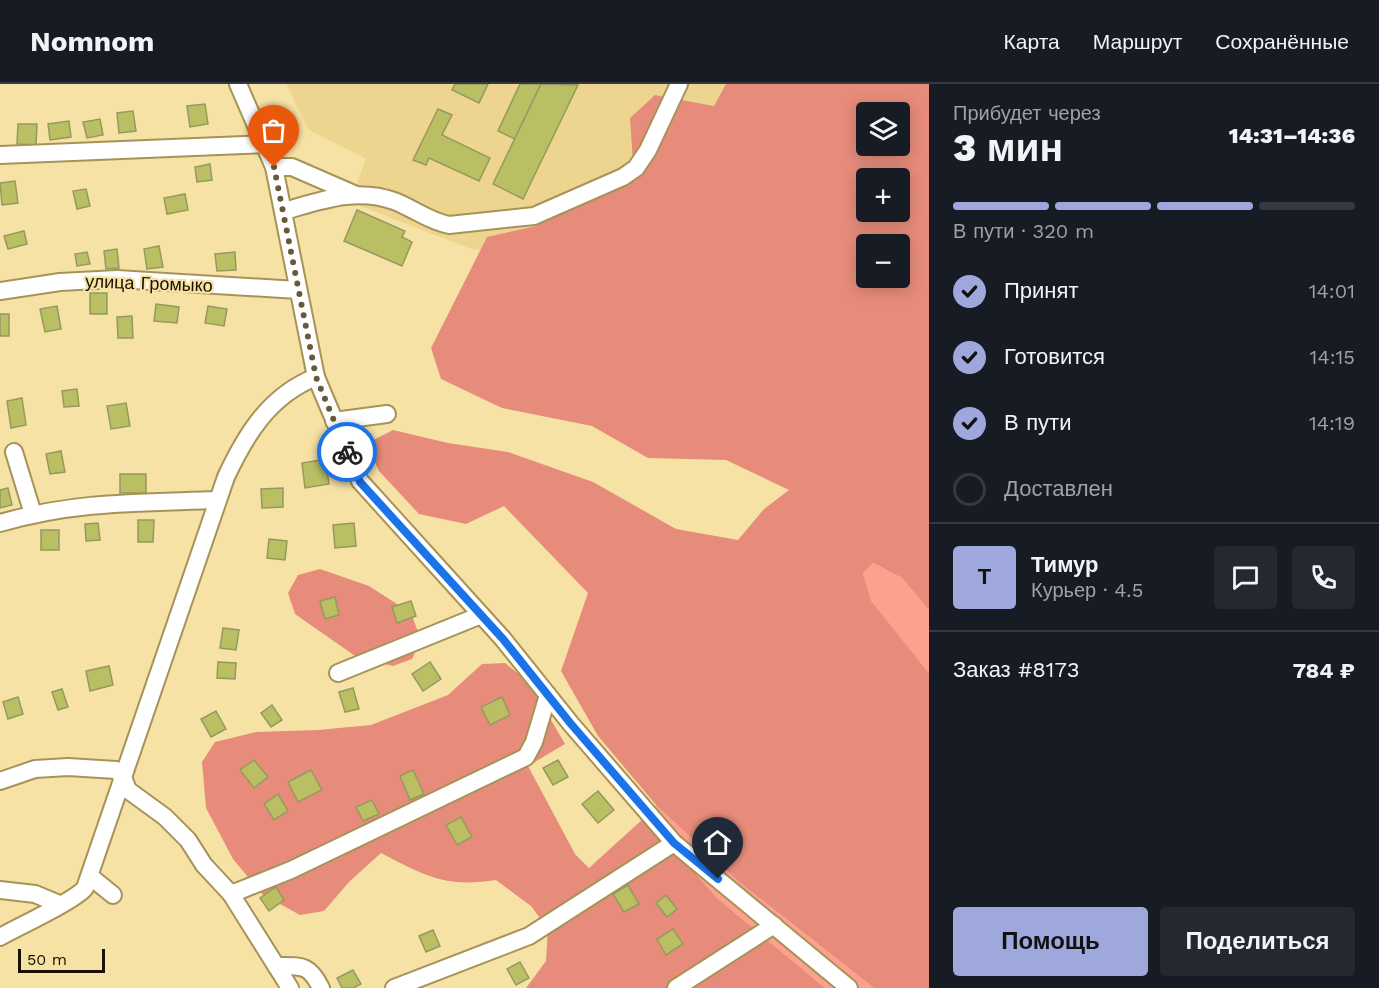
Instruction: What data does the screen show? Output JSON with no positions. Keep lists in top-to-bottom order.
{
  "streets": {
    "street": ["улица Громыко"]
  },
  "scale_bar": "50 m",
  "page": {
    "header": "Nomnom",
    "nav": ["Карта", "Маршрут", "Сохранённые"],
    "heading": ["3 мин", "Прибудет через", "14:31–14:36"],
    "panel": [
      "Тимур",
      "Курьер · 4.5",
      "Заказ #8173",
      "784 ₽"
    ],
    "map_buttons": ["+", "−"],
    "bar": "В пути · 320 m",
    "list": [
      ["Принят", "14:01"],
      ["Готовится", "14:15"],
      ["В пути", "14:19"],
      "Доставлен"
    ],
    "round": "Т",
    "buttons": ["Помощь", "Поделиться"],
    "scale": "50 m"
  }
}
